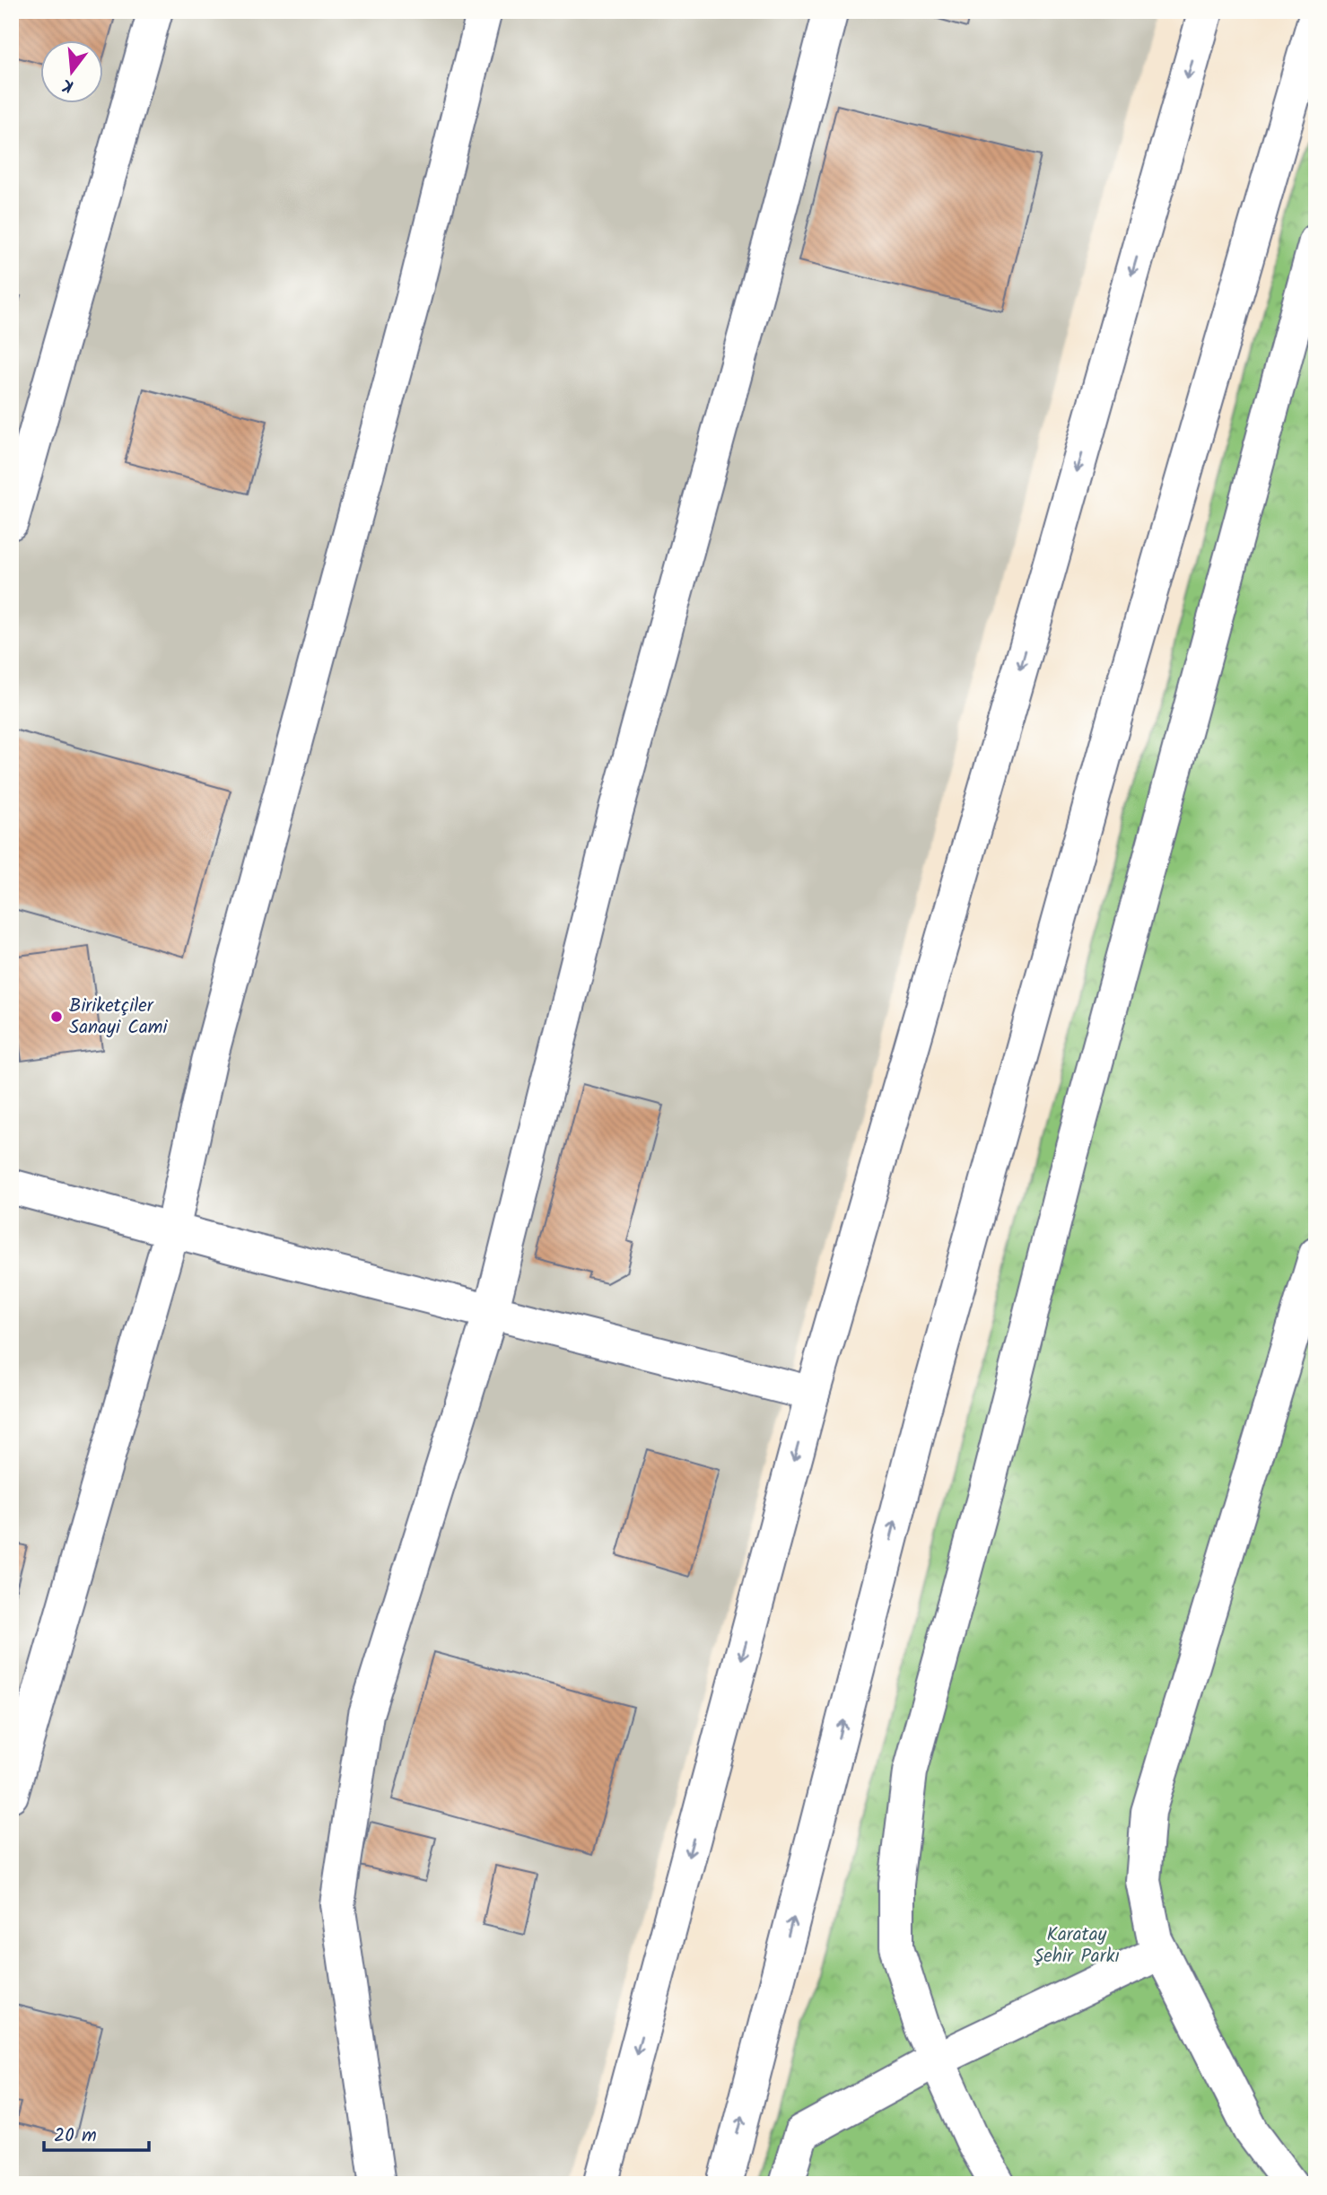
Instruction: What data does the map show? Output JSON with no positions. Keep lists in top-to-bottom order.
{
  "parks": ["Karatay Şehir Parkı"],
  "places": ["Biriketçiler Sanayi Cami"],
  "scale_bar": "20 m",
  "north": "bottom"
}
